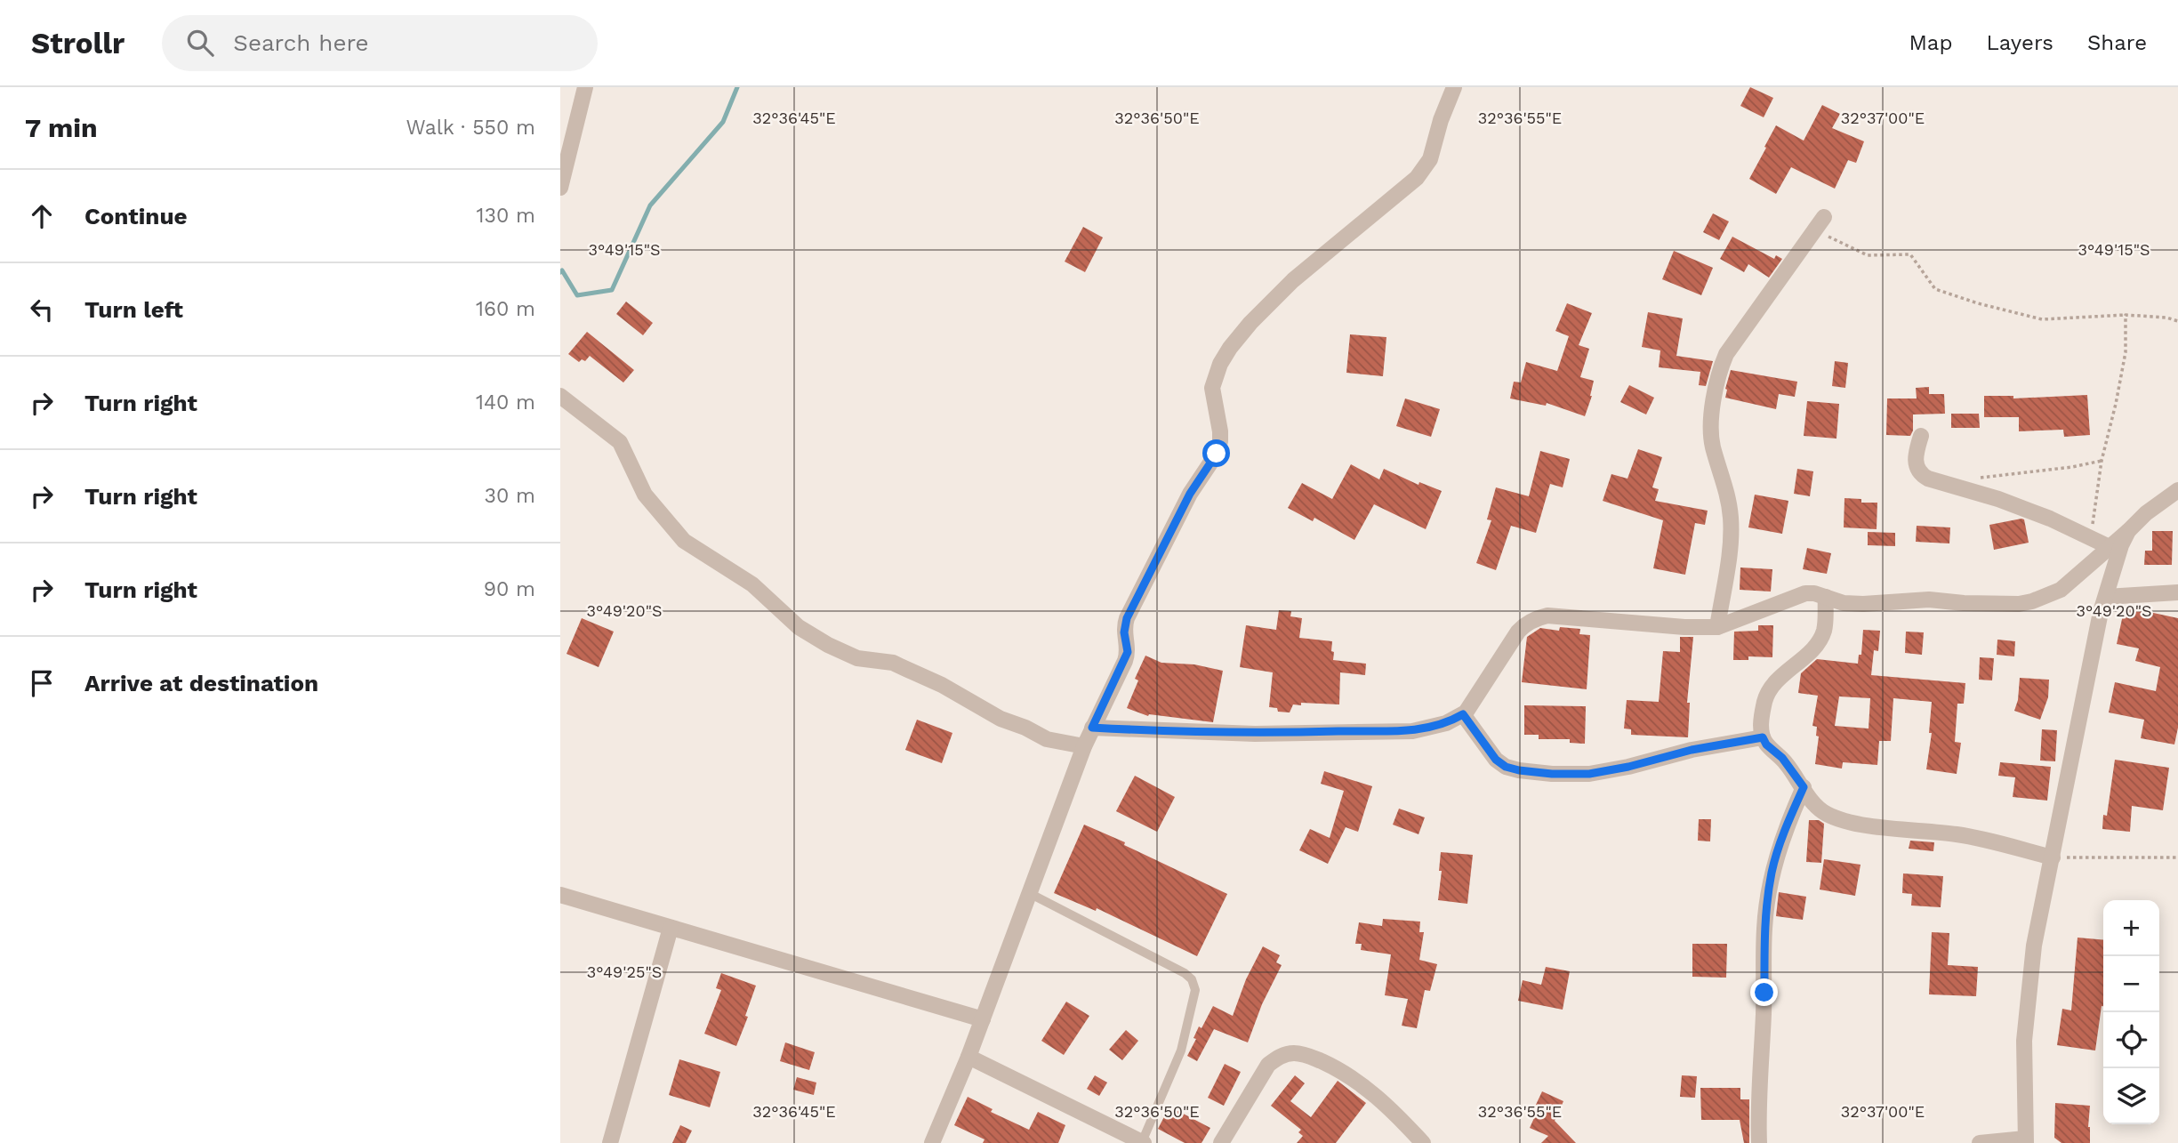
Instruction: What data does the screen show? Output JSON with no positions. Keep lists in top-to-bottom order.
{
  "page": {
    "header": "Strollr",
    "search": "Search here",
    "nav": ["Map", "Layers", "Share"],
    "heading": ["7 min", "Walk · 550 m"],
    "list": [
      ["Continue", "130 m"],
      ["Turn left", "160 m"],
      ["Turn right", "140 m"],
      ["Turn right", "30 m"],
      ["Turn right", "90 m"],
      "Arrive at destination"
    ],
    "map_buttons": ["+", "−"]
  },
  "coordinates": [
    "32°36'45\"E",
    "32°36'50\"E",
    "32°36'55\"E",
    "32°37'00\"E",
    "3°49'15\"S",
    "3°49'20\"S",
    "3°49'25\"S"
  ]
}
